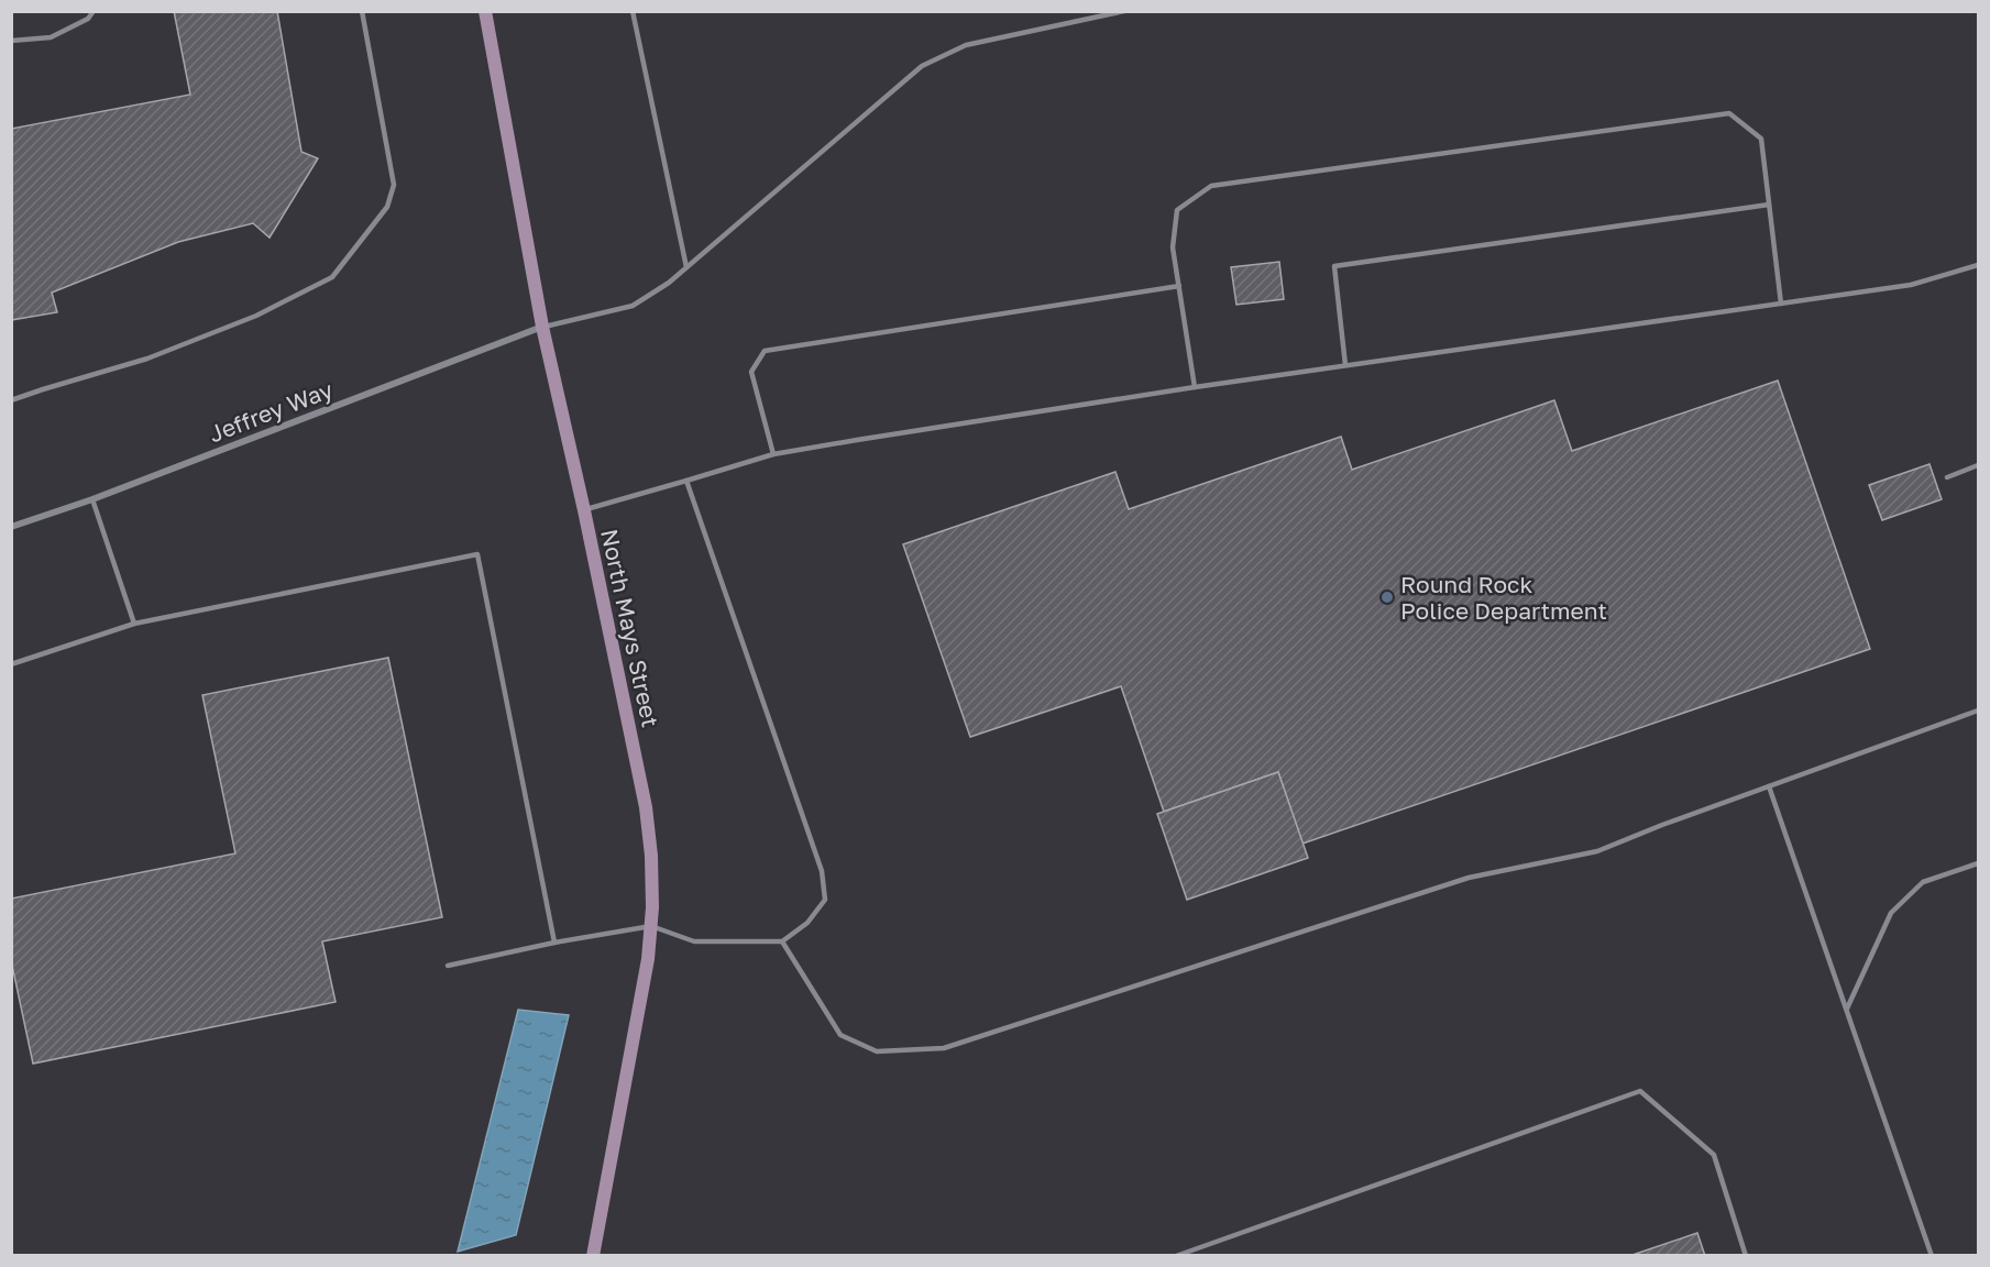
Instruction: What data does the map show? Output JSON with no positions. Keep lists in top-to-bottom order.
{
  "streets": {
    "main road": ["North Mays Street"],
    "street": ["Jeffrey Way"]
  },
  "crossings": [
    ["Jeffrey Way", "North Mays Street"]
  ],
  "places": ["Round Rock Police Department"]
}
